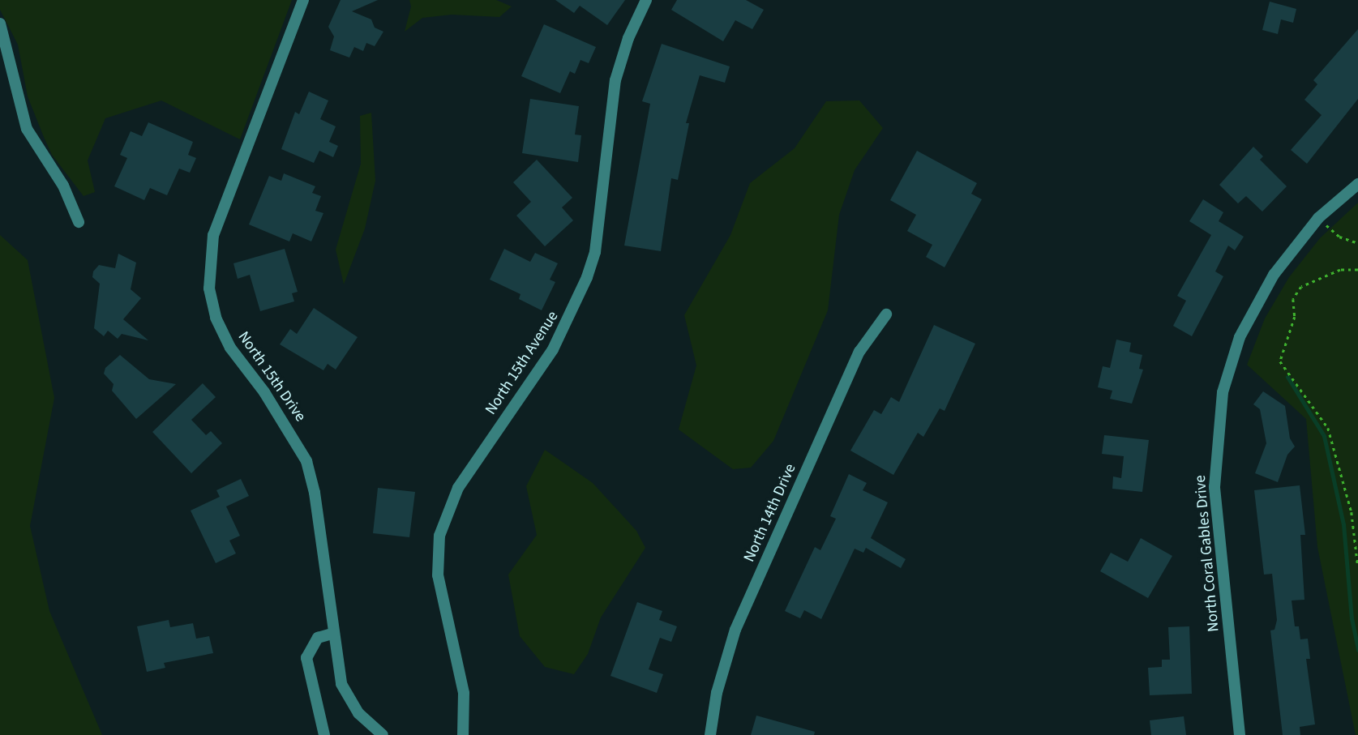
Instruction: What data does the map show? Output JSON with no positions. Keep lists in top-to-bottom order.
{
  "streets": {
    "street": [
      "North 15th Avenue",
      "North 15th Drive",
      "North 14th Drive",
      "North Coral Gables Drive"
    ]
  }
}
